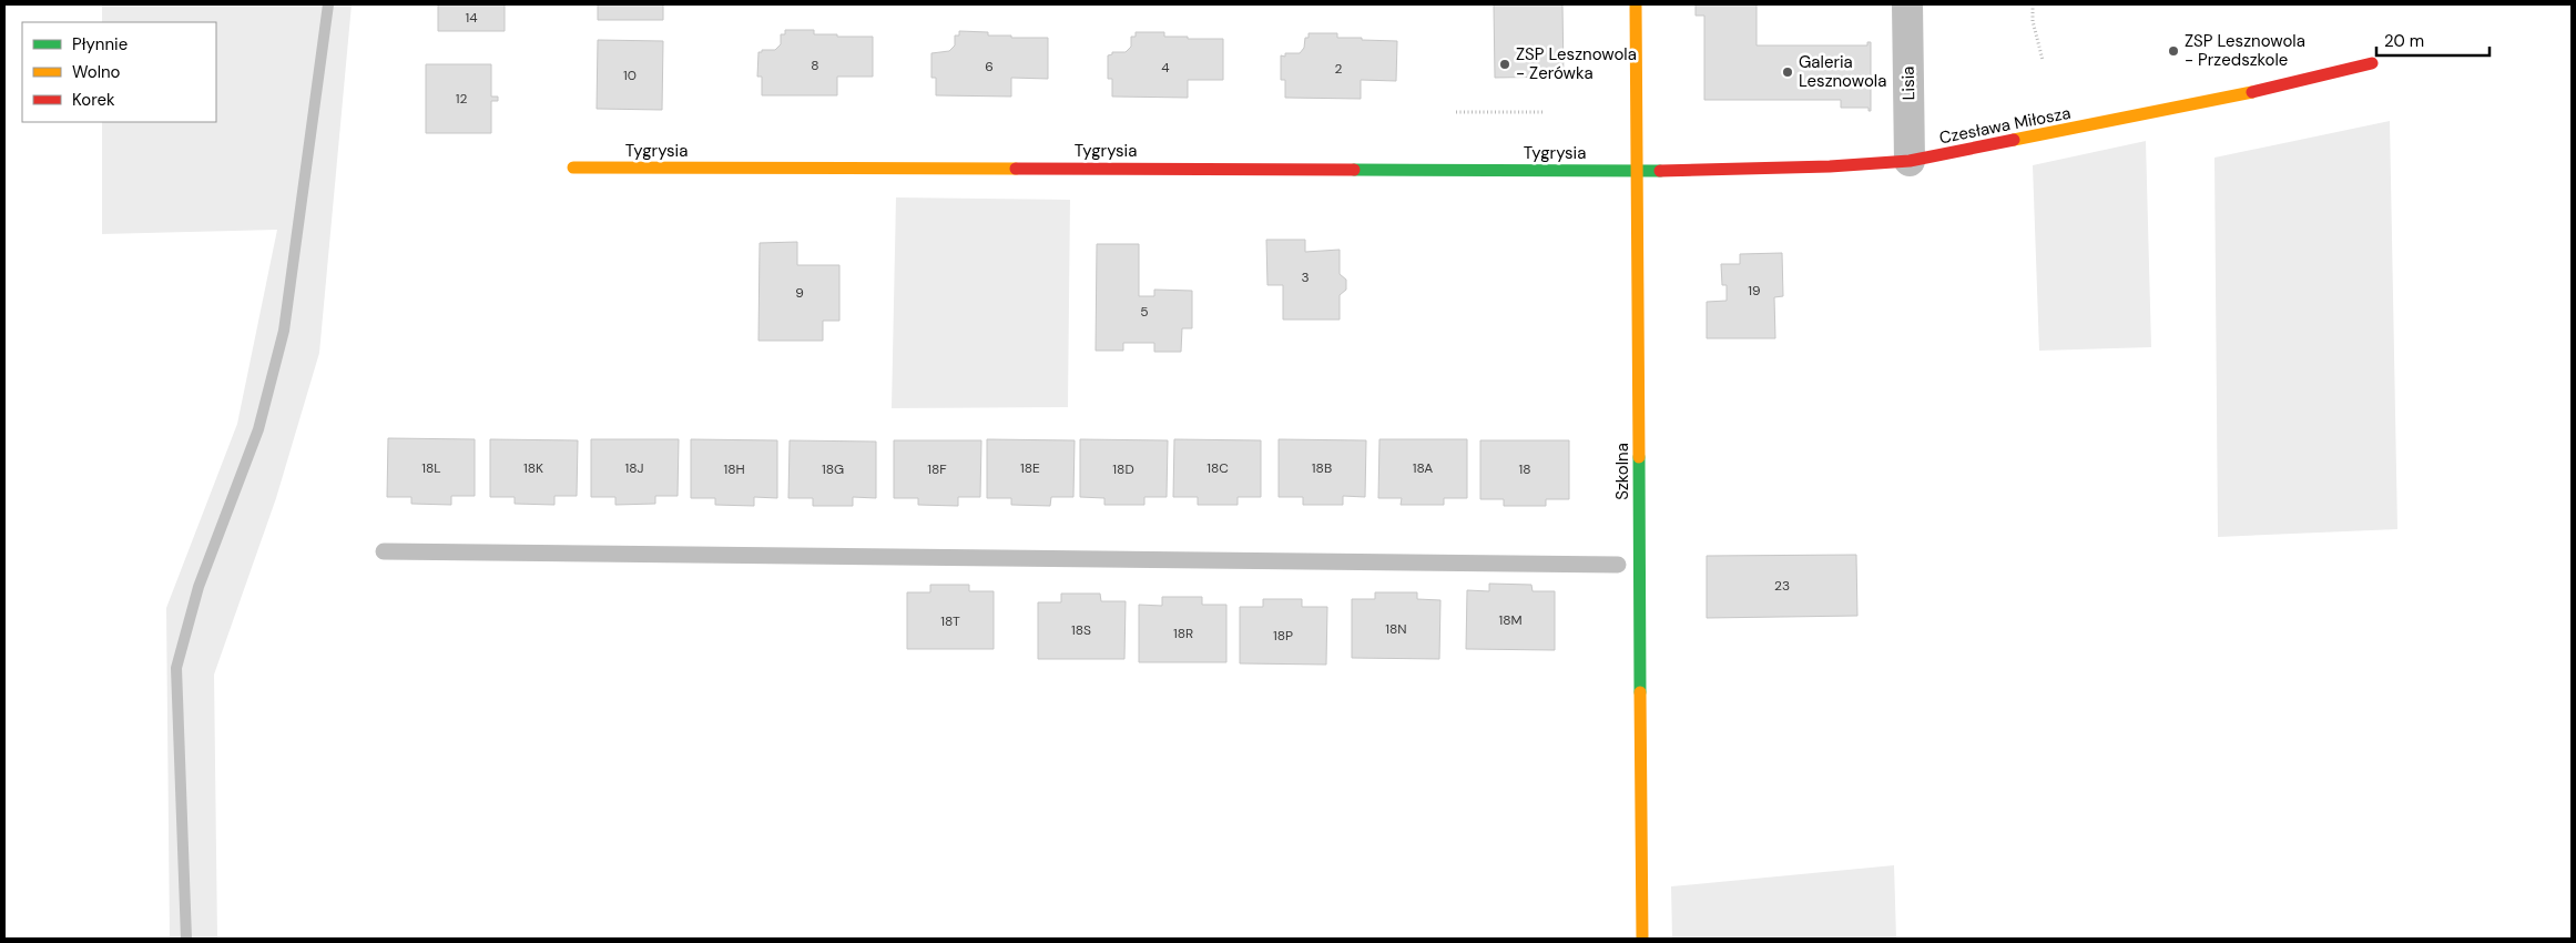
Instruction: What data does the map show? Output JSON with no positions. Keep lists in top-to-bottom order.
{
  "streets": {
    "street": [
      "Lisia",
      "Czesława Miłosza",
      "Tygrysia",
      "Szkolna"
    ]
  },
  "crossings": [
    ["Lisia", "Czesława Miłosza"],
    ["Czesława Miłosza", "Tygrysia"],
    ["Czesława Miłosza", "Szkolna"],
    ["Tygrysia", "Szkolna"]
  ],
  "places": ["ZSP Lesznowola - Przedszkole", "ZSP Lesznowola - Zerówka", "Galeria Lesznowola"],
  "house_numbers": [
    "14",
    "8",
    "6",
    "4",
    "2",
    "10",
    "12",
    "3",
    "19",
    "9",
    "5",
    "18L",
    "18K",
    "18J",
    "18E",
    "18C",
    "18B",
    "18A",
    "18H",
    "18G",
    "18F",
    "18D",
    "18",
    "23",
    "18M",
    "18T",
    "18N",
    "18S",
    "18R",
    "18P"
  ],
  "legend": ["Płynnie", "Wolno", "Korek"],
  "scale_bar": "20 m"
}
